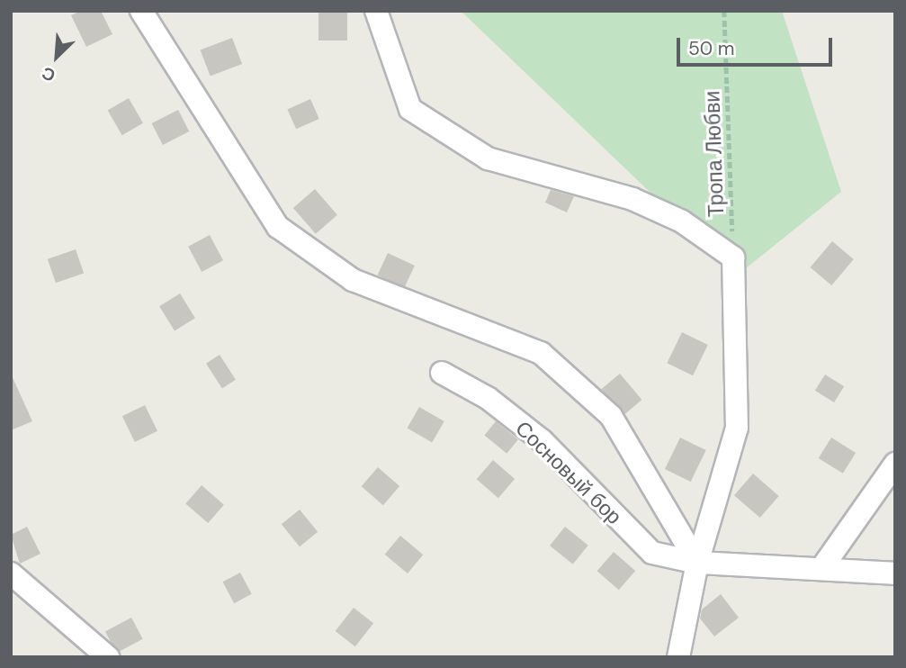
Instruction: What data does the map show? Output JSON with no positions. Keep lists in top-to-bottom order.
{
  "streets": {
    "street": ["Сосновый бор"],
    "path": ["Тропа Любви"]
  },
  "scale_bar": "50 m",
  "north": "bottom left"
}
